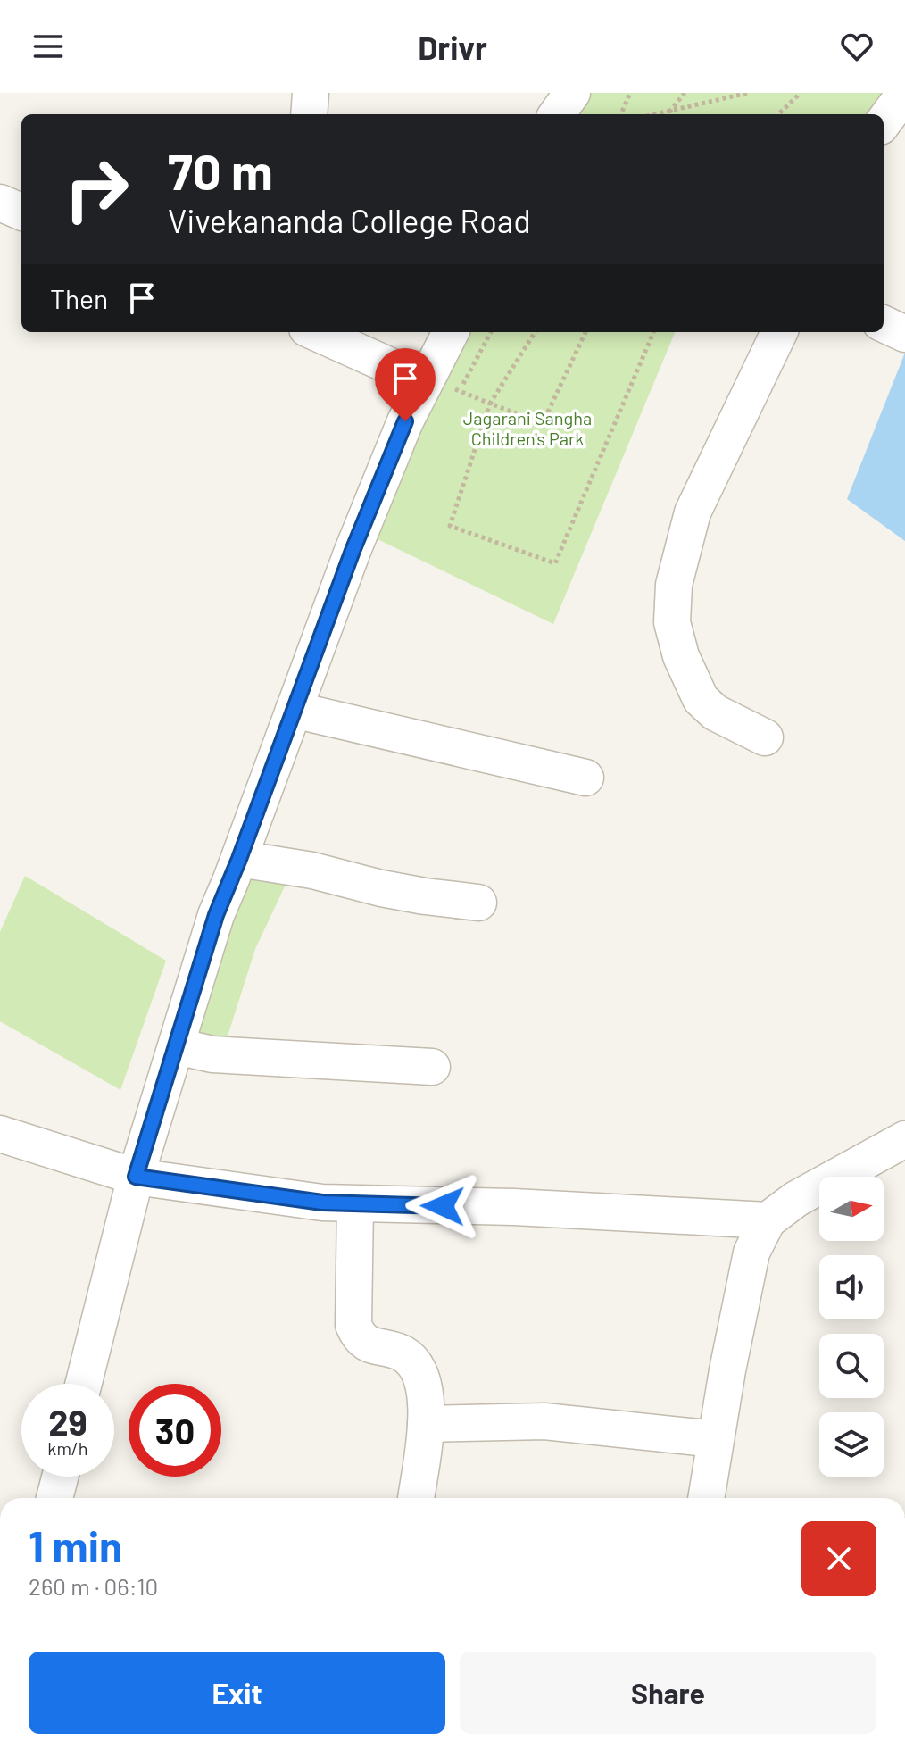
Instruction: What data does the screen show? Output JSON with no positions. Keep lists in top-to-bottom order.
{
  "parks": ["Jagarani Sangha Children's Park"],
  "north": "right",
  "page": {
    "header": "Drivr",
    "turn": ["70 m", "Vivekananda College Road"],
    "then": "Then",
    "speed": "29 km/h",
    "limit": "30",
    "heading": ["1 min", "260 m · 06:10"],
    "buttons": ["Exit", "Share"]
  }
}
